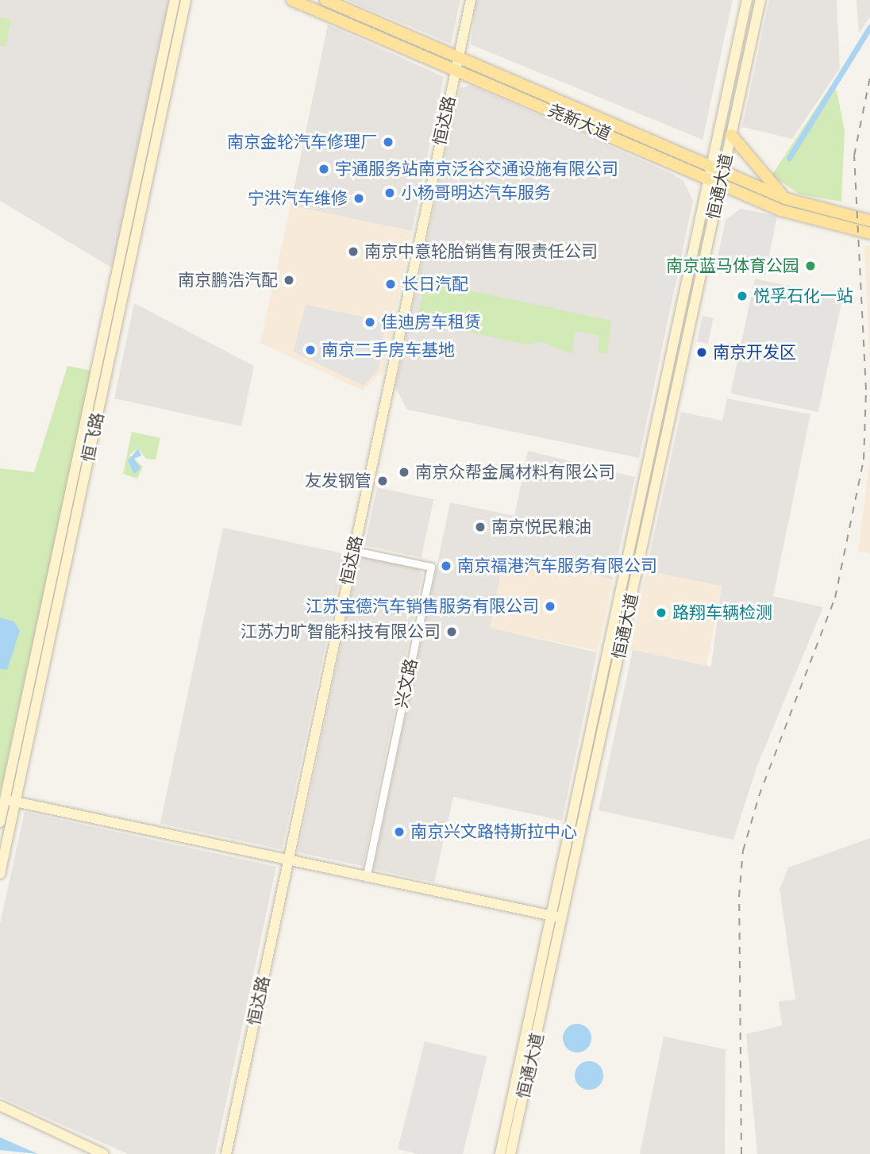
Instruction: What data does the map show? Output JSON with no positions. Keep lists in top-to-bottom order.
{
  "streets": {
    "main road": [
      "恒达路",
      "尧新大道",
      "恒通大道",
      "恒飞路"
    ],
    "street": ["兴文路"]
  },
  "crossings": [
    ["恒达路", "尧新大道"],
    ["恒达路", "兴文路"],
    ["尧新大道", "恒通大道"]
  ],
  "places": [
    "南京金轮汽车修理厂",
    "宇通服务站南京泛谷交通设施有限公司",
    "小杨哥明达汽车服务",
    "宁洪汽车维修",
    "南京中意轮胎销售有限责任公司",
    "南京蓝马体育公园",
    "南京鹏浩汽配",
    "长日汽配",
    "悦孚石化一站",
    "佳迪房车租赁",
    "南京二手房车基地",
    "南京开发区",
    "南京众帮金属材料有限公司",
    "友发钢管",
    "南京悦民粮油",
    "南京福港汽车服务有限公司",
    "江苏宝德汽车销售服务有限公司",
    "路翔车辆检测",
    "江苏力旷智能科技有限公司",
    "南京兴文路特斯拉中心"
  ]
}
